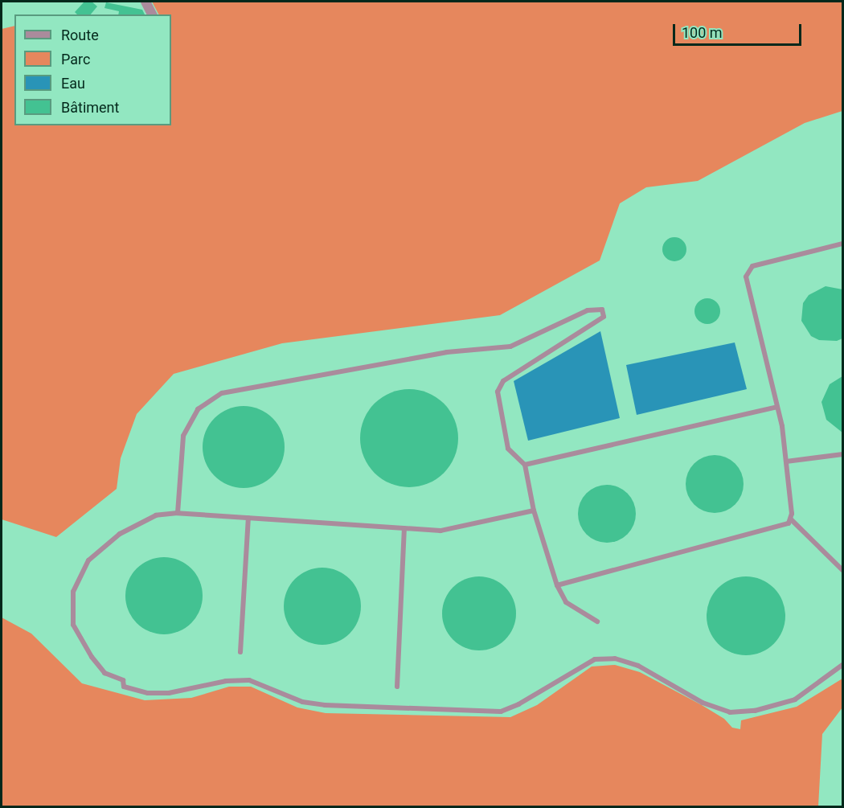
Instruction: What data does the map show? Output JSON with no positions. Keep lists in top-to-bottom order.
{
  "legend": [
    "Route",
    "Parc",
    "Eau",
    "Bâtiment"
  ],
  "scale_bar": "100 m"
}
